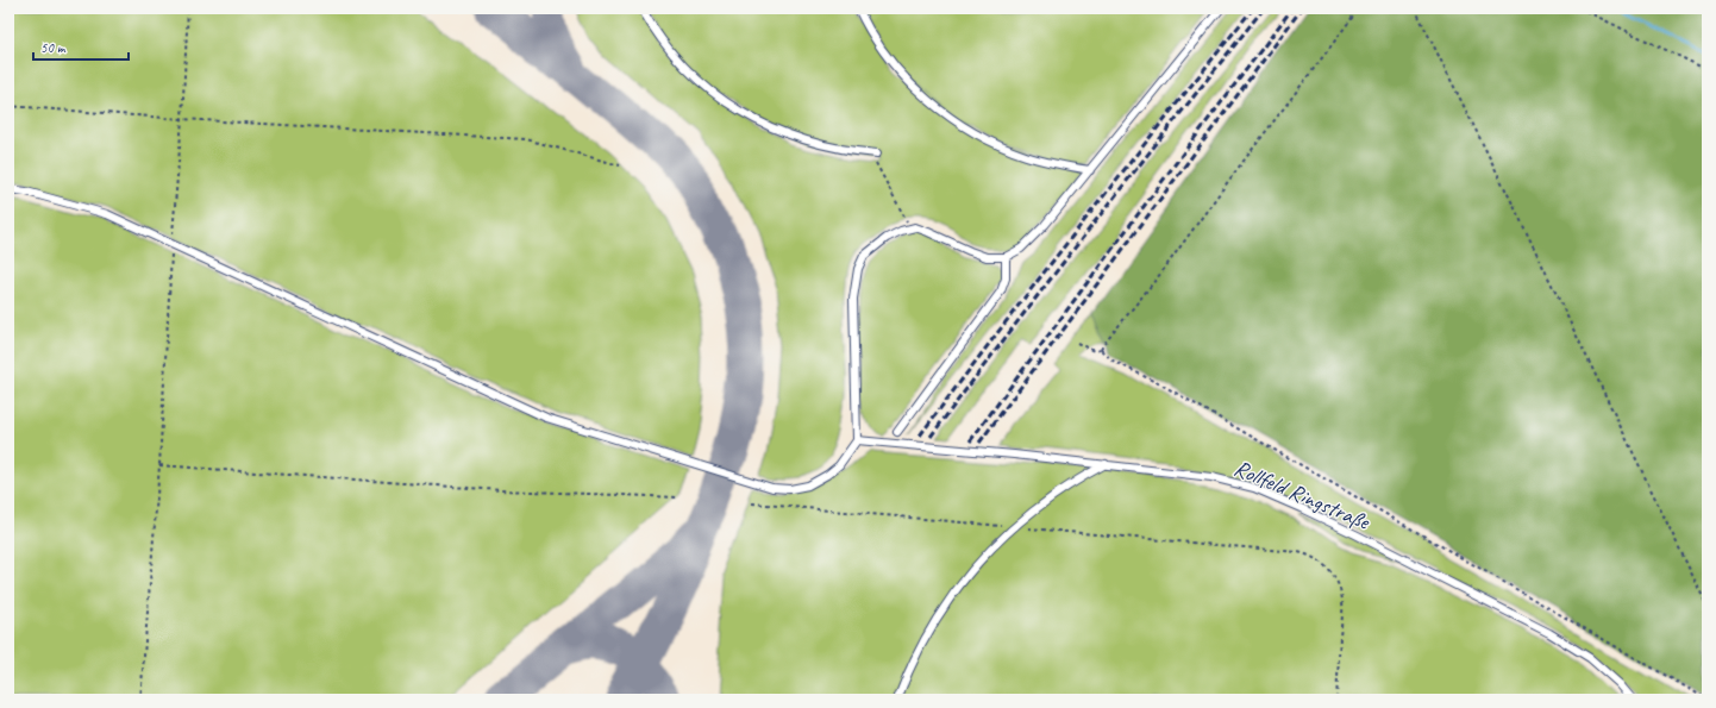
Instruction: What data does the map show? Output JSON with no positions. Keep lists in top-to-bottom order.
{
  "streets": {
    "lane": ["Rollfeld Ringstraße"]
  },
  "scale_bar": "50 m"
}
